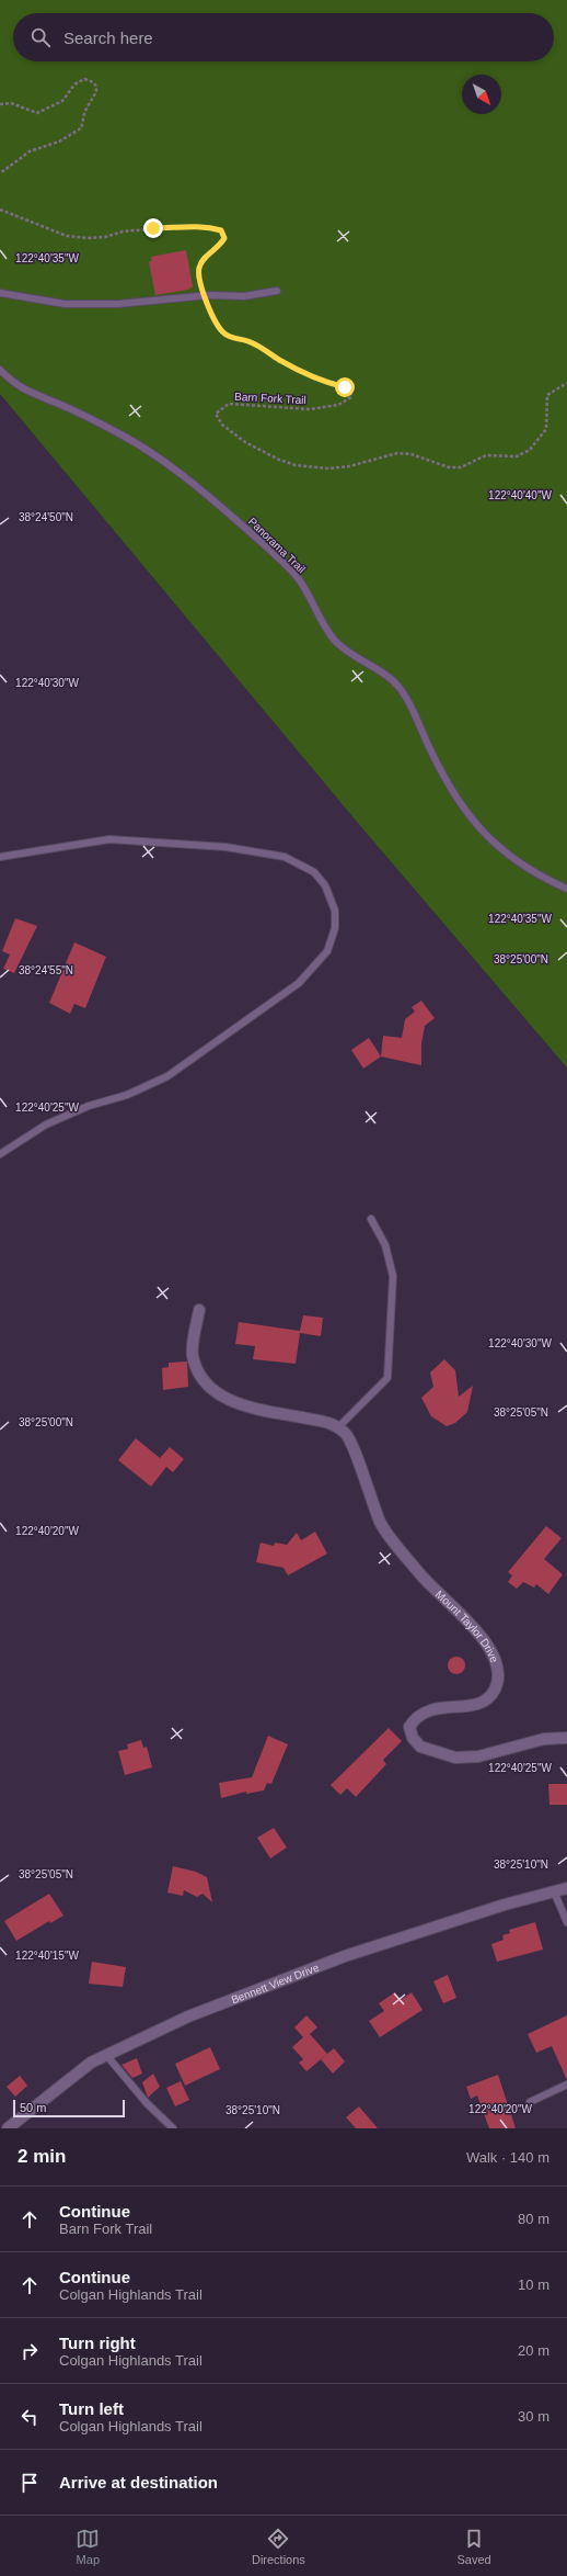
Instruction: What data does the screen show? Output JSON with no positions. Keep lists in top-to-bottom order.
{
  "streets": {
    "street": ["Mount Taylor Drive", "Bennett View Drive"],
    "lane": ["Panorama Trail"],
    "path": ["Barn Fork Trail"]
  },
  "scale_bar": "50 m",
  "north": "bottom right",
  "page": {
    "search": "Search here",
    "scale": "50 m",
    "heading": ["2 min", "Walk · 140 m"],
    "list": [
      ["Continue", "Barn Fork Trail", "80 m"],
      ["Continue", "Colgan Highlands Trail", "10 m"],
      ["Turn right", "Colgan Highlands Trail", "20 m"],
      ["Turn left", "Colgan Highlands Trail", "30 m"],
      "Arrive at destination"
    ],
    "nav": ["Map", "Directions", "Saved"]
  },
  "coordinates": [
    "122°40'35\"W",
    "122°40'40\"W",
    "38°24'50\"N",
    "122°40'30\"W",
    "38°25'00\"N",
    "38°24'55\"N",
    "122°40'25\"W",
    "38°25'05\"N",
    "122°40'20\"W",
    "38°25'10\"N",
    "122°40'15\"W"
  ]
}
